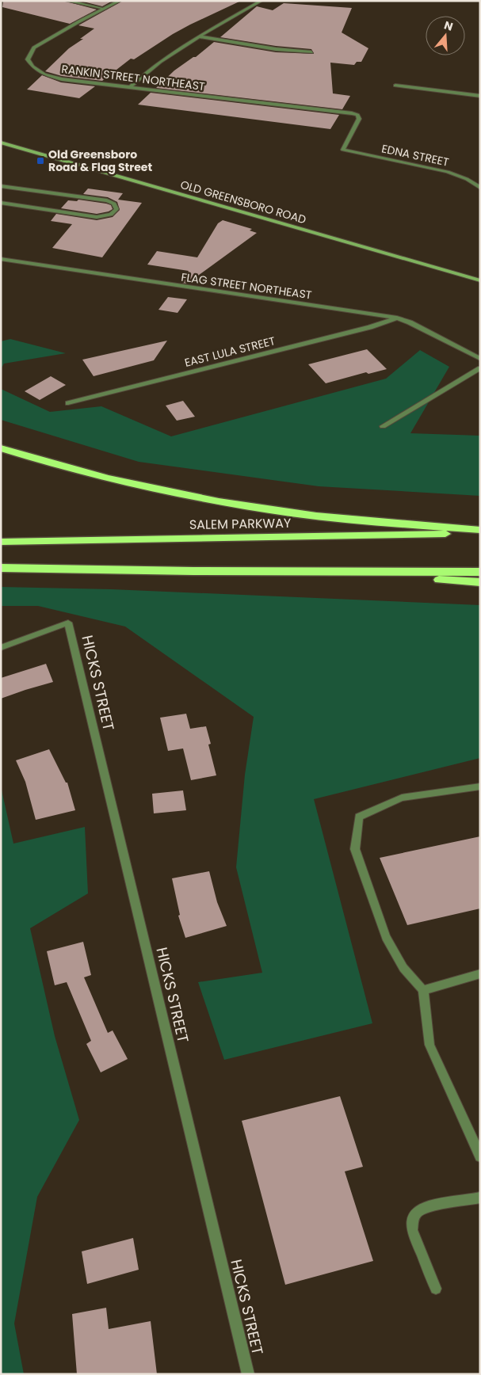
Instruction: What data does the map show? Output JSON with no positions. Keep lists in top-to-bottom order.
{
  "streets": {
    "highway": ["SALEM PARKWAY"],
    "street": [
      "RANKIN STREET NORTHEAST",
      "EDNA STREET",
      "OLD GREENSBORO ROAD",
      "FLAG STREET NORTHEAST",
      "EAST LULA STREET",
      "HICKS STREET"
    ]
  },
  "crossings": [
    ["RANKIN STREET NORTHEAST", "EDNA STREET"],
    ["FLAG STREET NORTHEAST", "EAST LULA STREET"]
  ],
  "places": {
    "transit": ["Old Greensboro Road & Flag Street"]
  },
  "north": "top"
}
